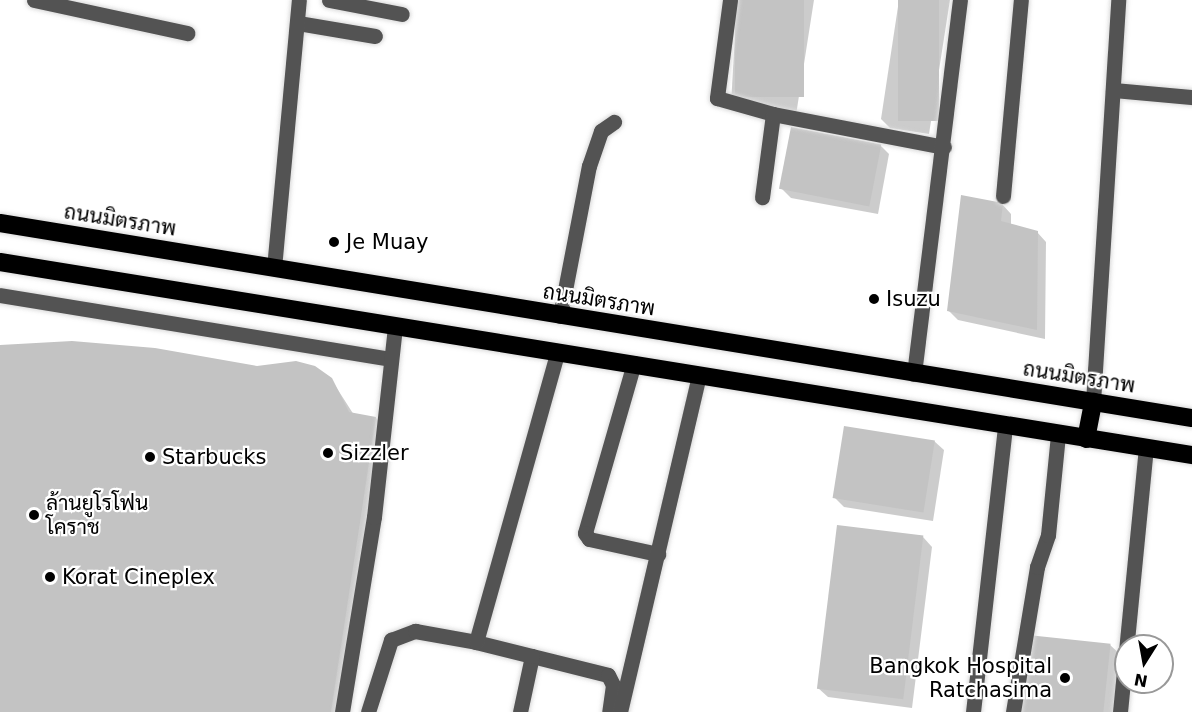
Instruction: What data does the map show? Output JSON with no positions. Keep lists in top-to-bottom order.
{
  "streets": {
    "highway": ["ถนนมิตรภาพ"]
  },
  "places": [
    "Je Muay",
    "Isuzu",
    "Sizzler",
    "Starbucks",
    "ล้านยูโรโฟน โคราช",
    "Korat Cineplex",
    "Bangkok Hospital Ratchasima"
  ],
  "north": "bottom"
}
